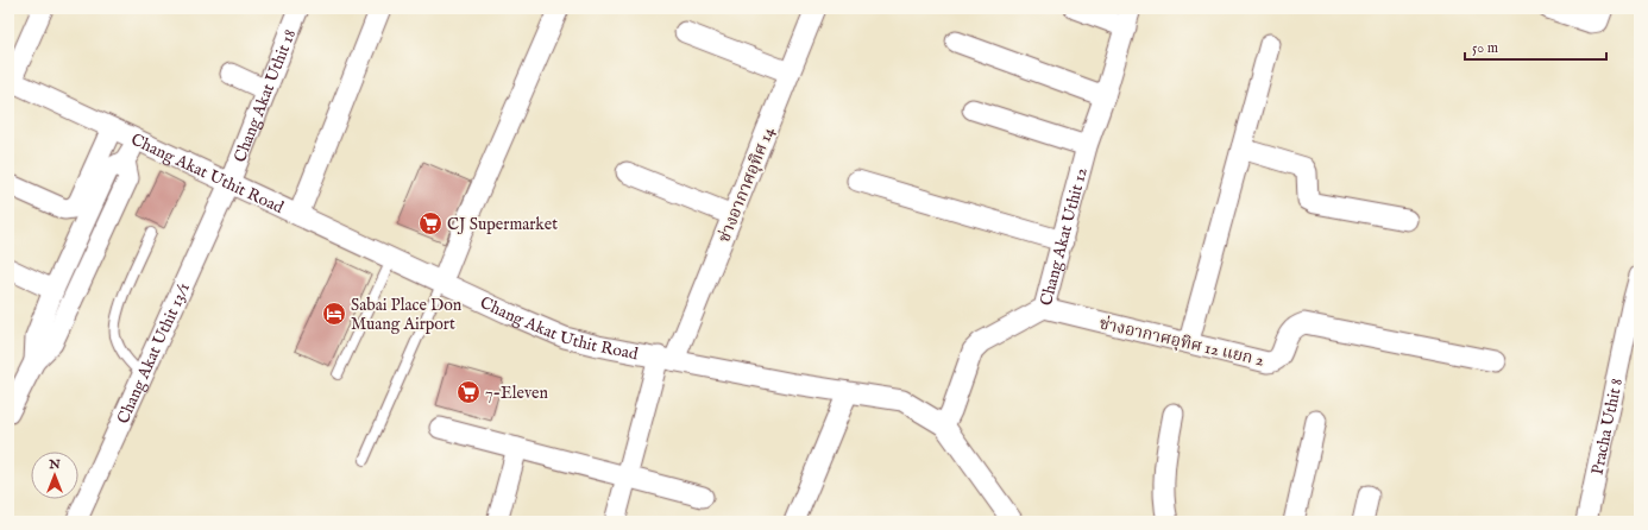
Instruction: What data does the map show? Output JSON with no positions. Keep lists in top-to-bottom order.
{
  "streets": {
    "street": [
      "Chang Akat Uthit 18",
      "Chang Akat Uthit Road",
      "ช่างอากาศอุทิศ 14",
      "Chang Akat Uthit 12",
      "ช่างอากาศอุทิศ 12 แยก 2",
      "Chang Akat Uthit 13/1",
      "Pracha Uthit 8"
    ]
  },
  "crossings": [
    ["Chang Akat Uthit 18", "Chang Akat Uthit Road"],
    ["Chang Akat Uthit 18", "Chang Akat Uthit 13/1"],
    ["Chang Akat Uthit Road", "ช่างอากาศอุทิศ 14"],
    ["Chang Akat Uthit Road", "Chang Akat Uthit 12"],
    ["Chang Akat Uthit Road", "Chang Akat Uthit 13/1"],
    ["Chang Akat Uthit 12", "ช่างอากาศอุทิศ 12 แยก 2"]
  ],
  "places": {
    "supermarket": ["CJ Supermarket", "7-Eleven"],
    "hotel": ["Sabai Place Don Muang Airport"]
  },
  "scale_bar": "50 m",
  "north": "top"
}
